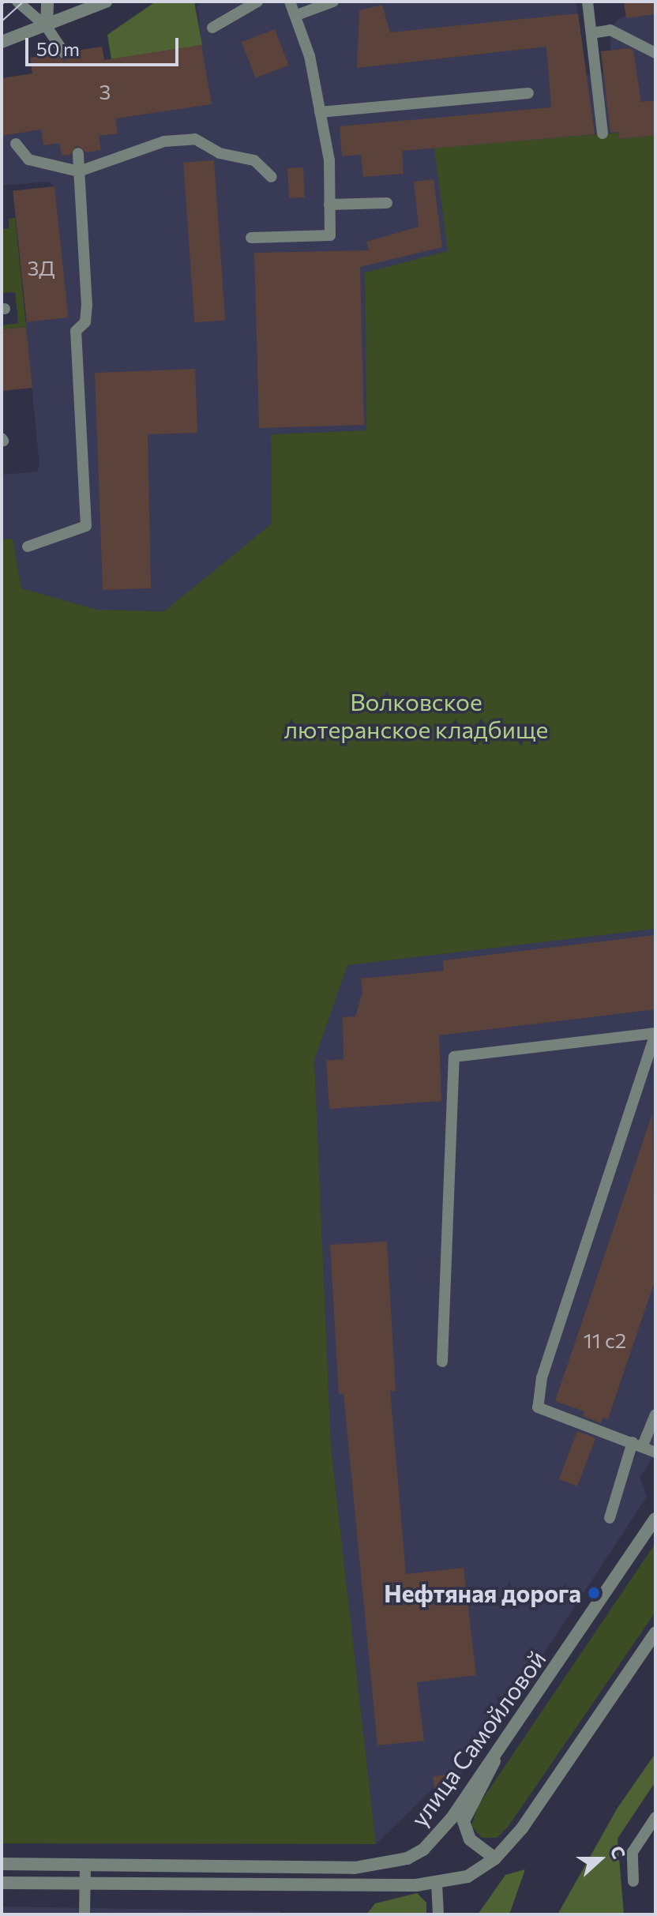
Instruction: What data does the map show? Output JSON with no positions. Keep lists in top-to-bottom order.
{
  "streets": {
    "street": ["улица Самойловой"]
  },
  "parks": ["Волковское лютеранское кладбище"],
  "places": ["Нефтяная дорога"],
  "house_numbers": ["3", "3Д", "11 с2"],
  "scale_bar": "50 m",
  "north": "right"
}
